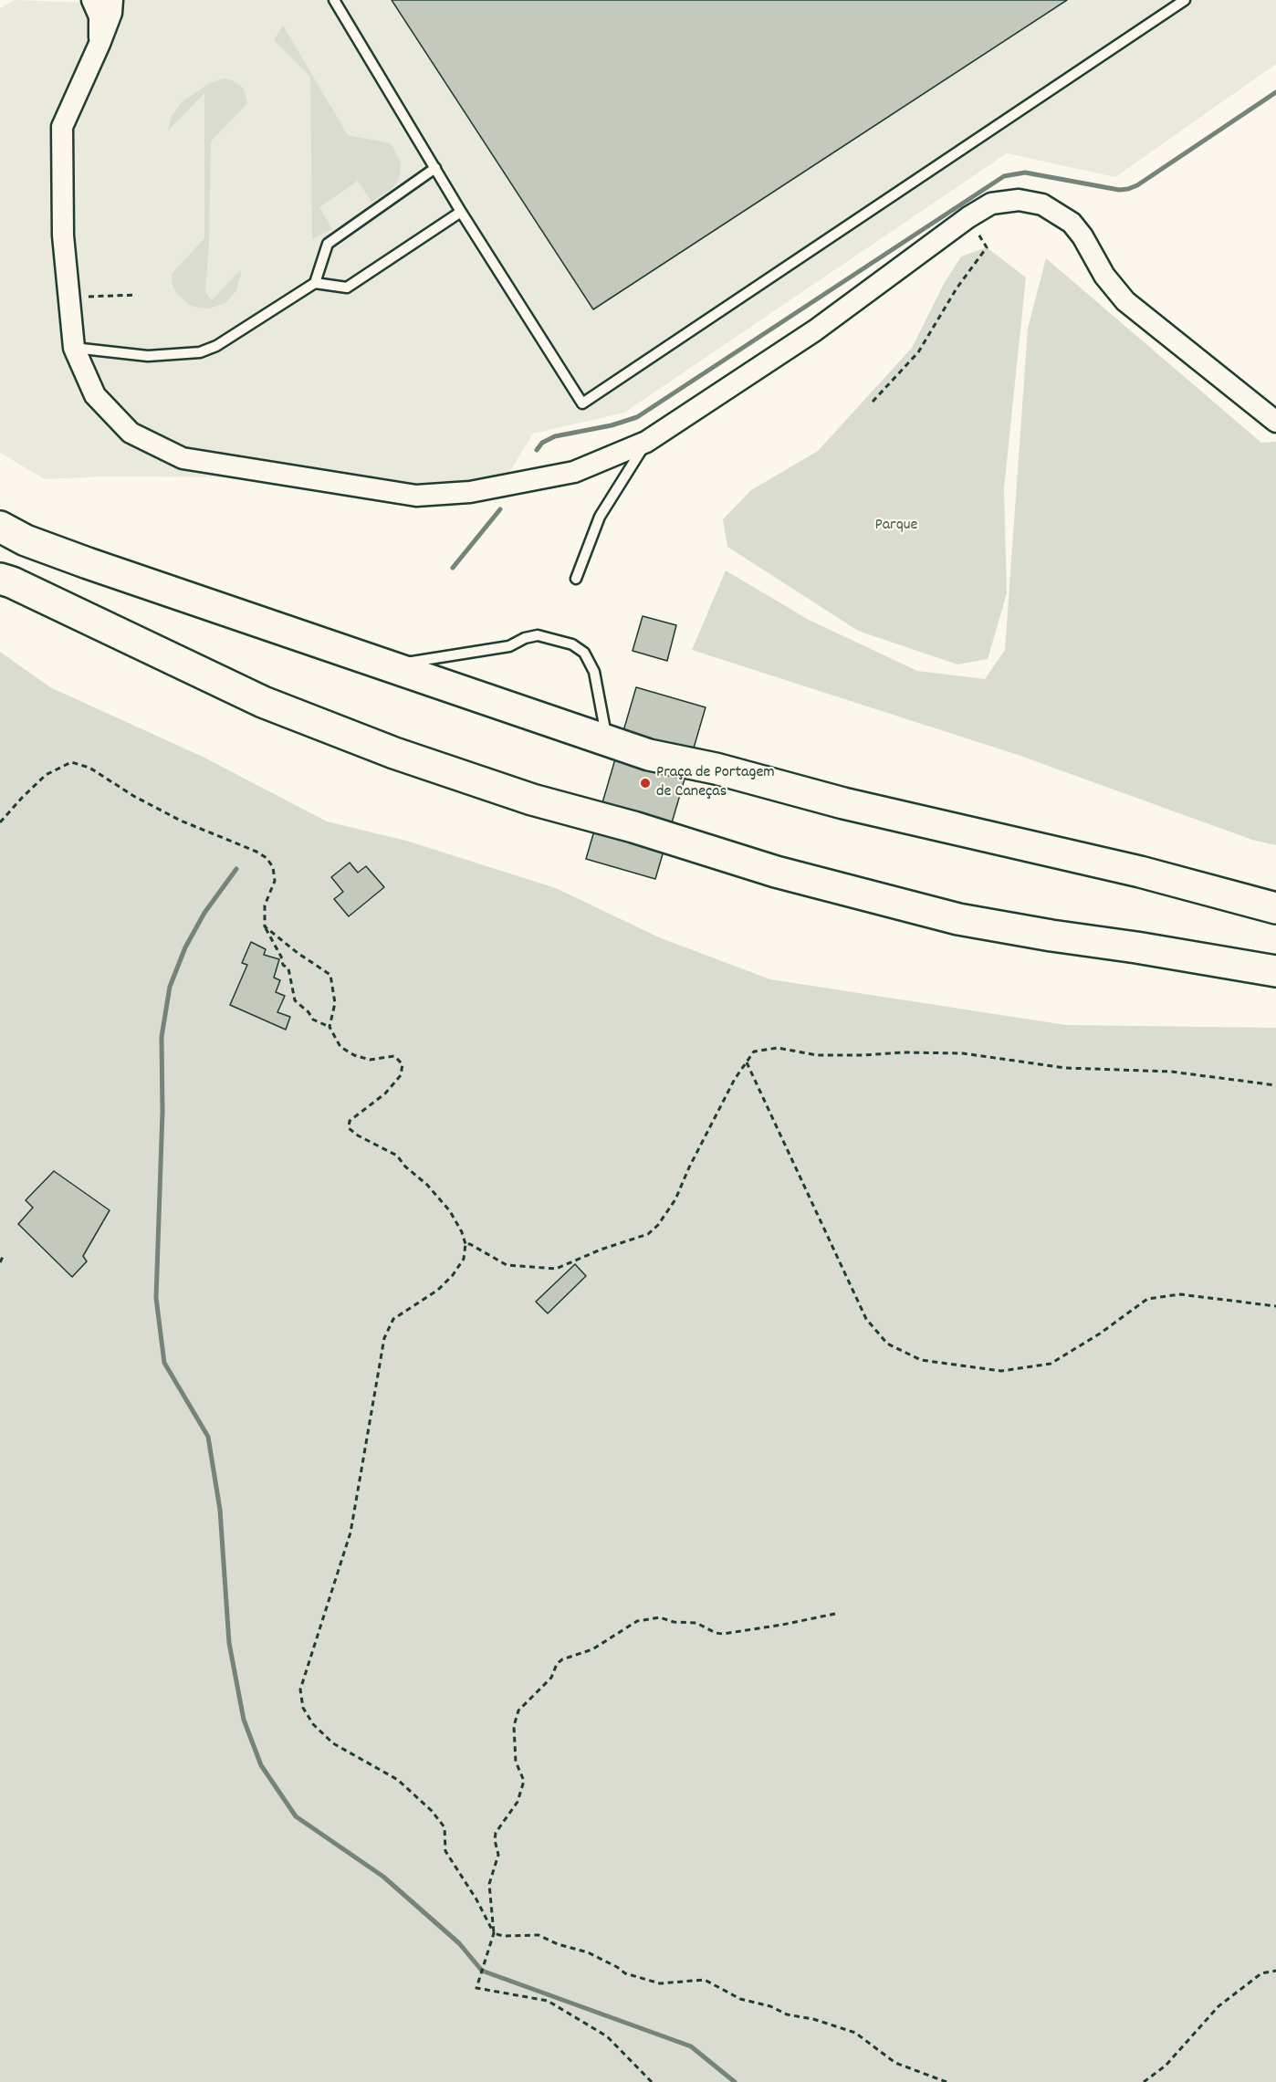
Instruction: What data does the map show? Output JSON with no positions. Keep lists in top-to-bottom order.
{
  "parks": ["Parque"],
  "places": ["Praça de Portagem de Caneças"]
}
